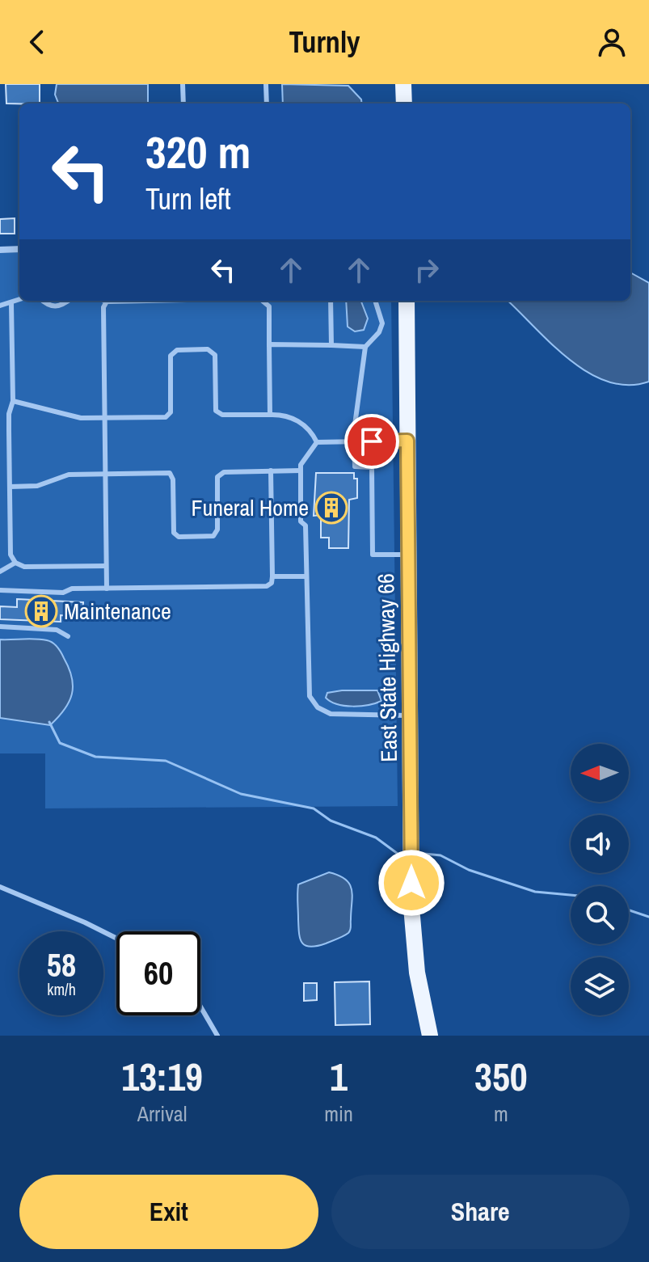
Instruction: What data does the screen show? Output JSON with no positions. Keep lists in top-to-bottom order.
{
  "streets": {
    "main road": ["East State Highway 66"]
  },
  "places": {
    "building": ["Funeral Home", "Maintenance"]
  },
  "north": "left",
  "page": {
    "header": "Turnly",
    "turn": ["320 m", "Turn left"],
    "speed": "58 km/h",
    "limit": "60",
    "eta": [
      "13:19",
      "Arrival",
      "1",
      "min",
      "350",
      "m"
    ],
    "buttons": ["Exit", "Share"]
  }
}
